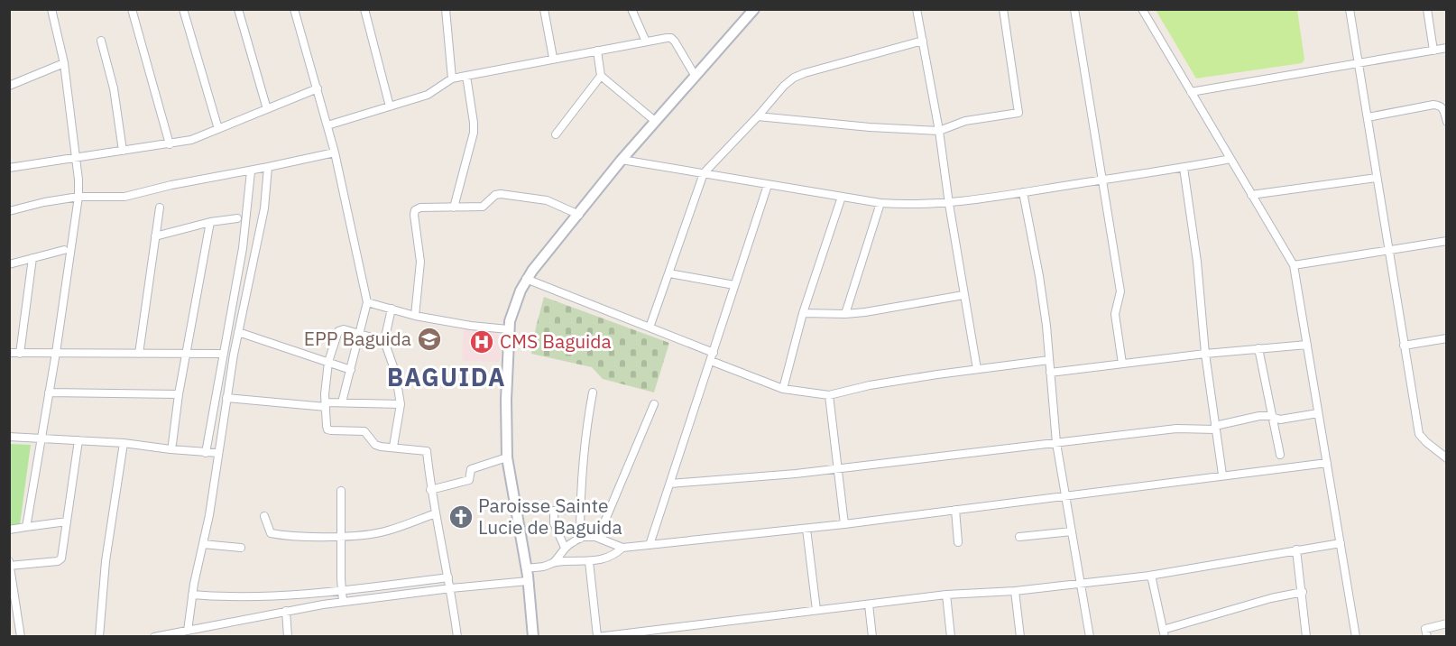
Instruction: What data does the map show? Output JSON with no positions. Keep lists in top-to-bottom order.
{
  "districts": ["BAGUIDA"],
  "places": {
    "school or university": ["EPP Baguida"],
    "hospital": ["CMS Baguida"],
    "church": ["Paroisse Sainte Lucie de Baguida"]
  }
}
